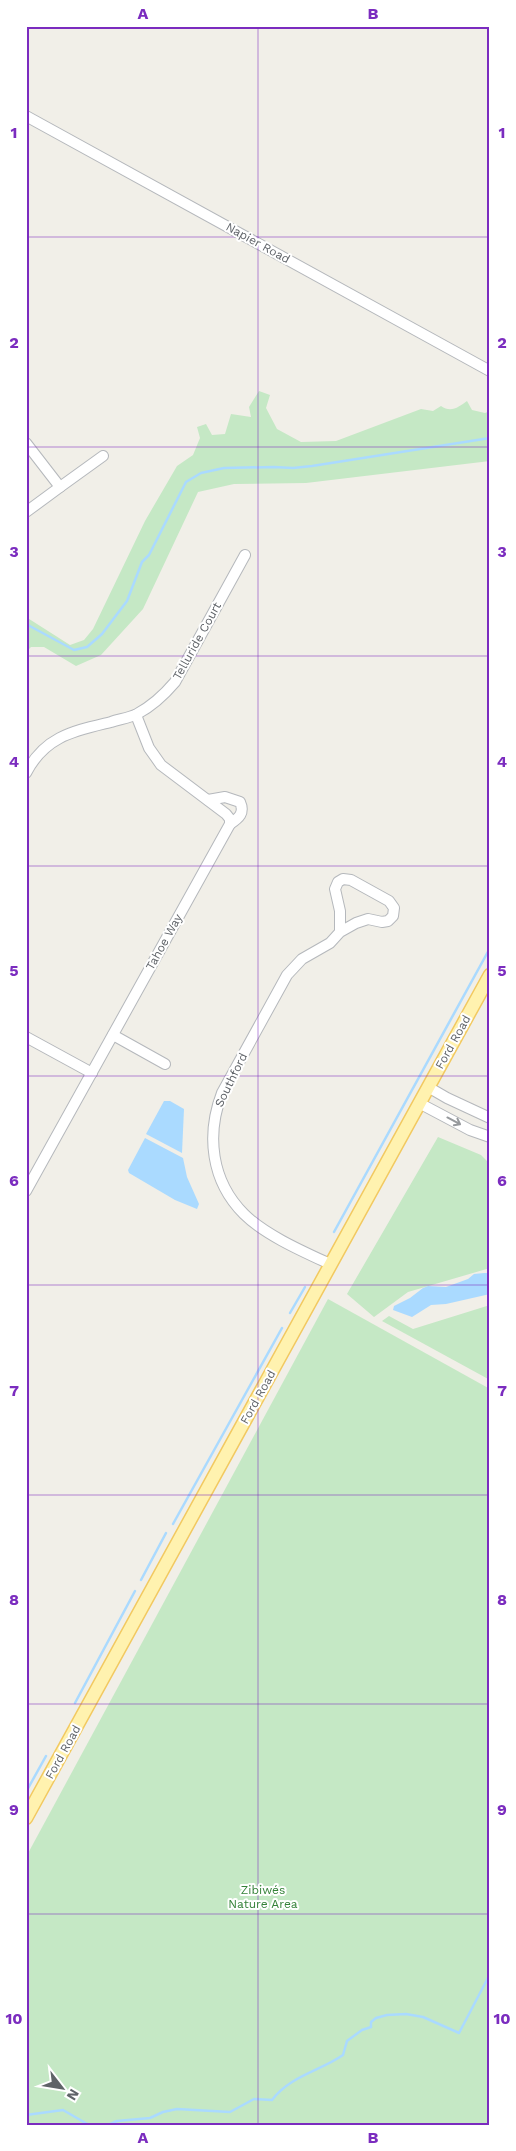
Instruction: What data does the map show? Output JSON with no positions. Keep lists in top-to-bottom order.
{
  "streets": {
    "main road": ["Ford Road"],
    "street": [
      "Napier Road",
      "Telluride Court",
      "Tahoe Way",
      "Southford"
    ]
  },
  "crossings": [
    ["Ford Road", "Southford"]
  ],
  "parks": ["Zibiwés Nature Area"],
  "north": "bottom right",
  "grid": {
    "columns": ["A", "B"],
    "rows": [
      "1",
      "2",
      "3",
      "4",
      "5",
      "6",
      "7",
      "8",
      "9",
      "10"
    ]
  }
}
